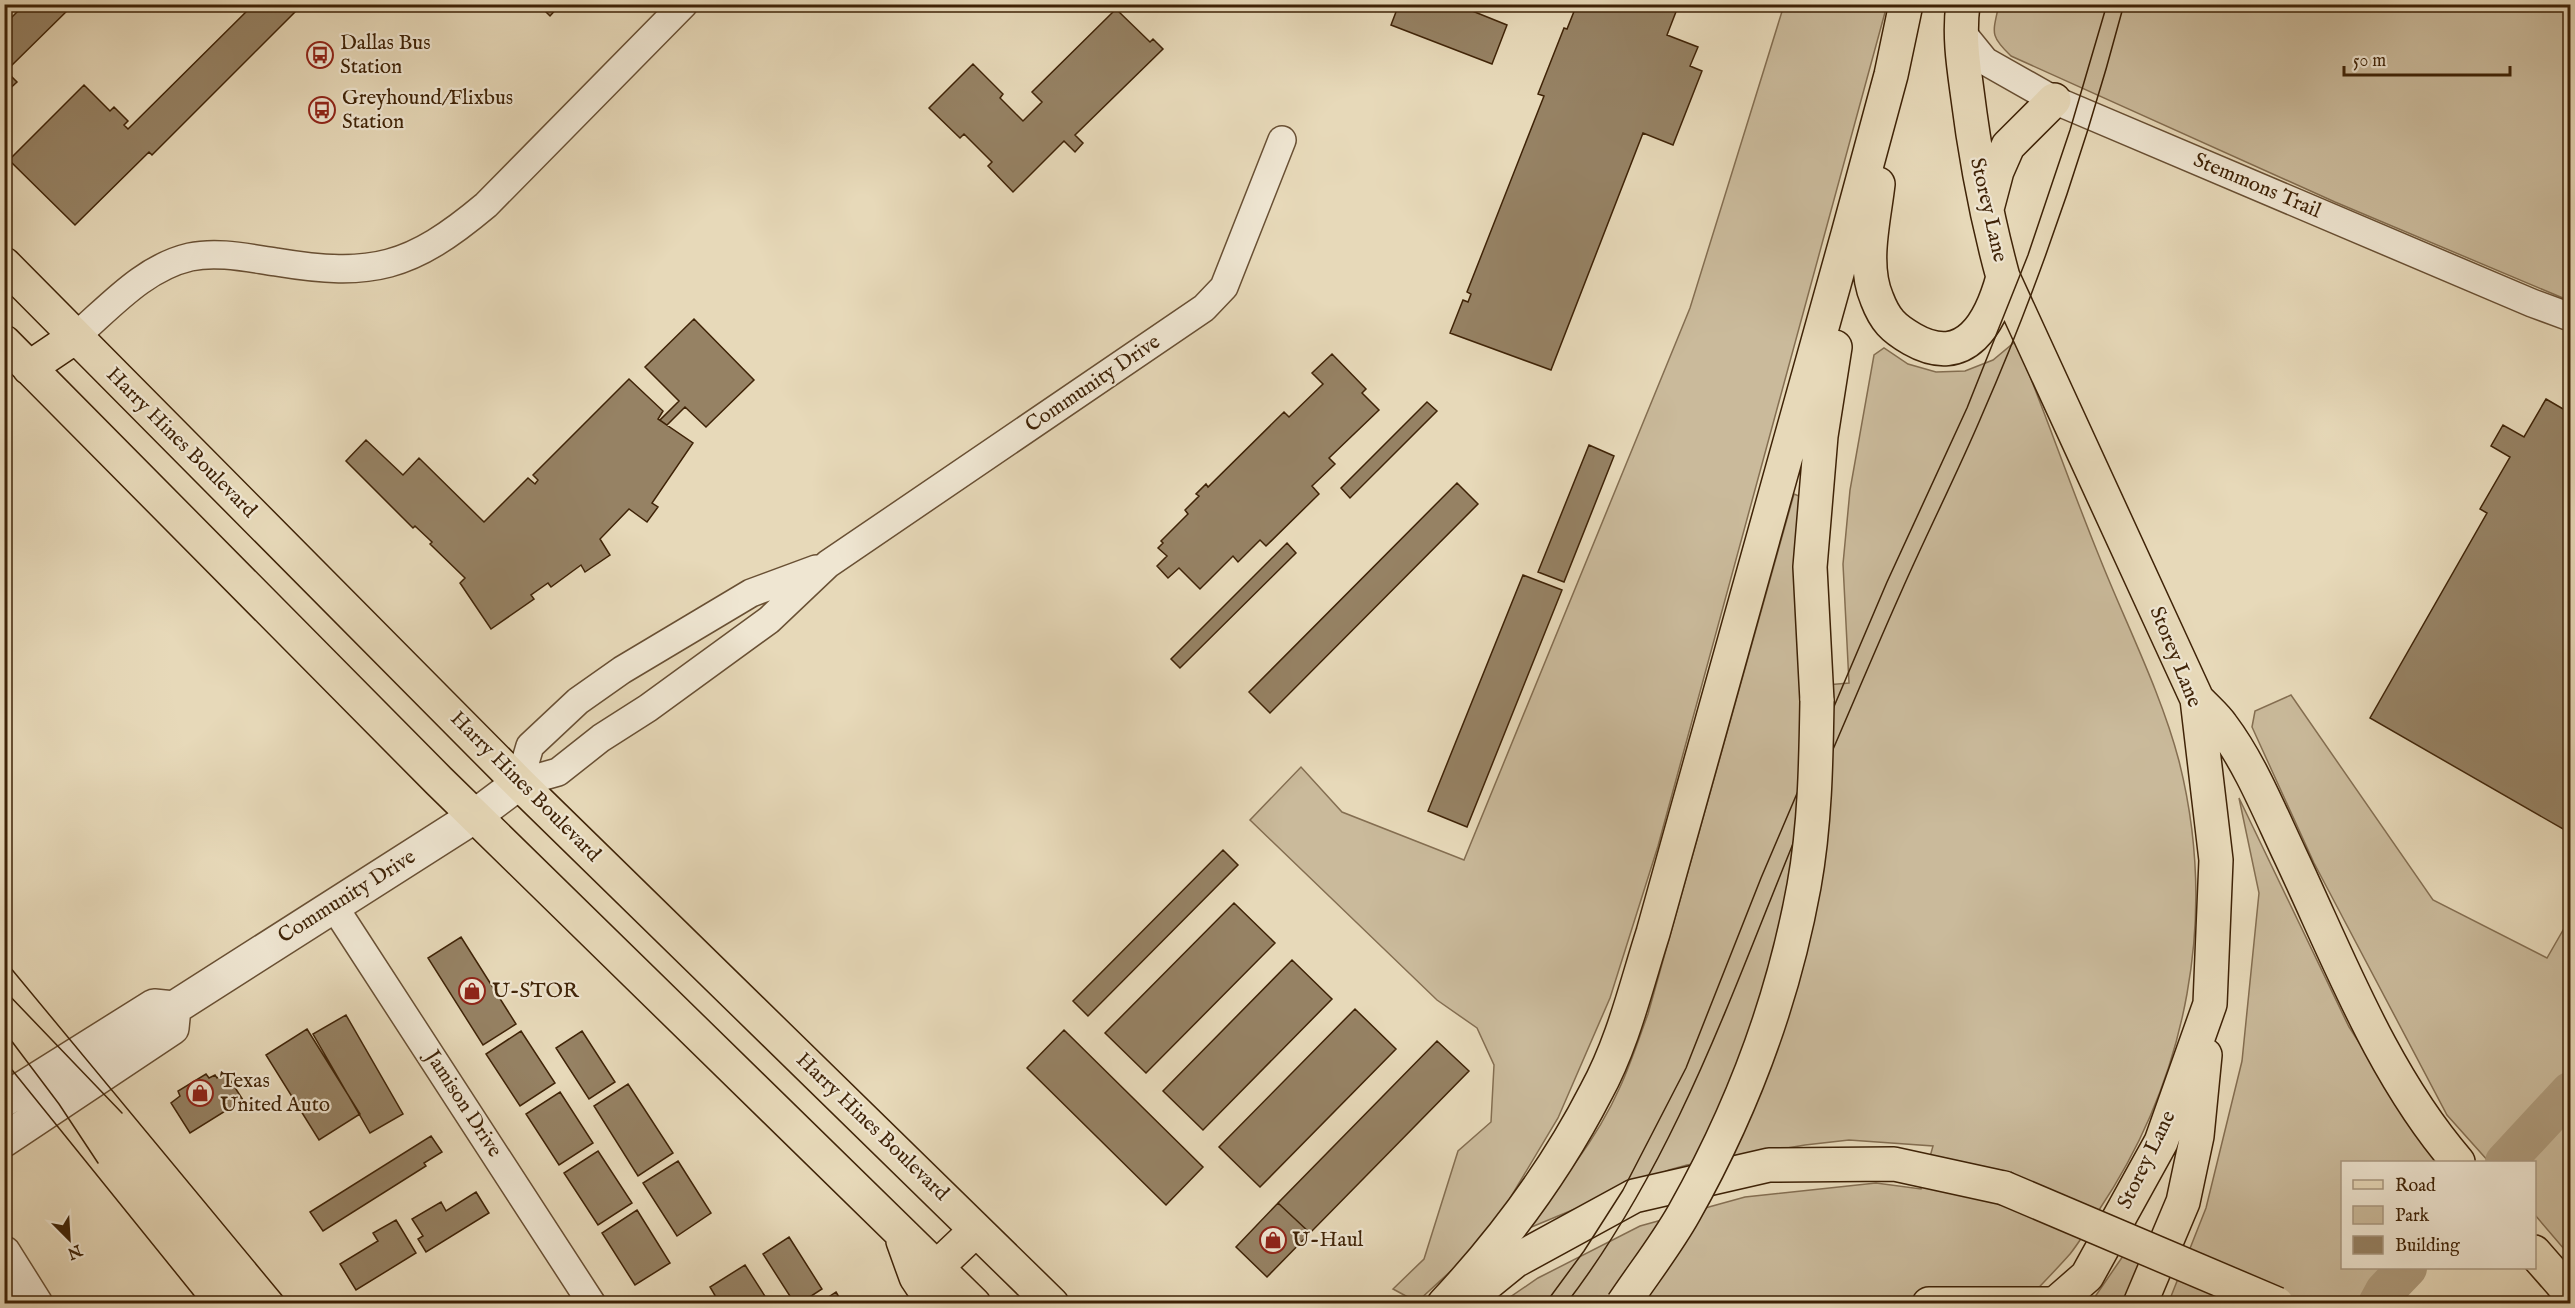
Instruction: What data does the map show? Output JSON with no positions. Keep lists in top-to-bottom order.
{
  "streets": {
    "main road": ["Storey Lane", "Harry Hines Boulevard"],
    "street": ["Stemmons Trail", "Community Drive", "Jamison Drive"]
  },
  "crossings": [
    ["Stemmons Trail", "Storey Lane"],
    ["Community Drive", "Harry Hines Boulevard"],
    ["Community Drive", "Jamison Drive"]
  ],
  "places": {
    "bus stop": ["Dallas Bus Station", "Greyhound/Flixbus Station"],
    "shop": ["U-STOR", "Texas United Auto", "U-Haul"]
  },
  "legend": ["Road", "Park", "Building"],
  "scale_bar": "50 m",
  "north": "bottom right"
}
